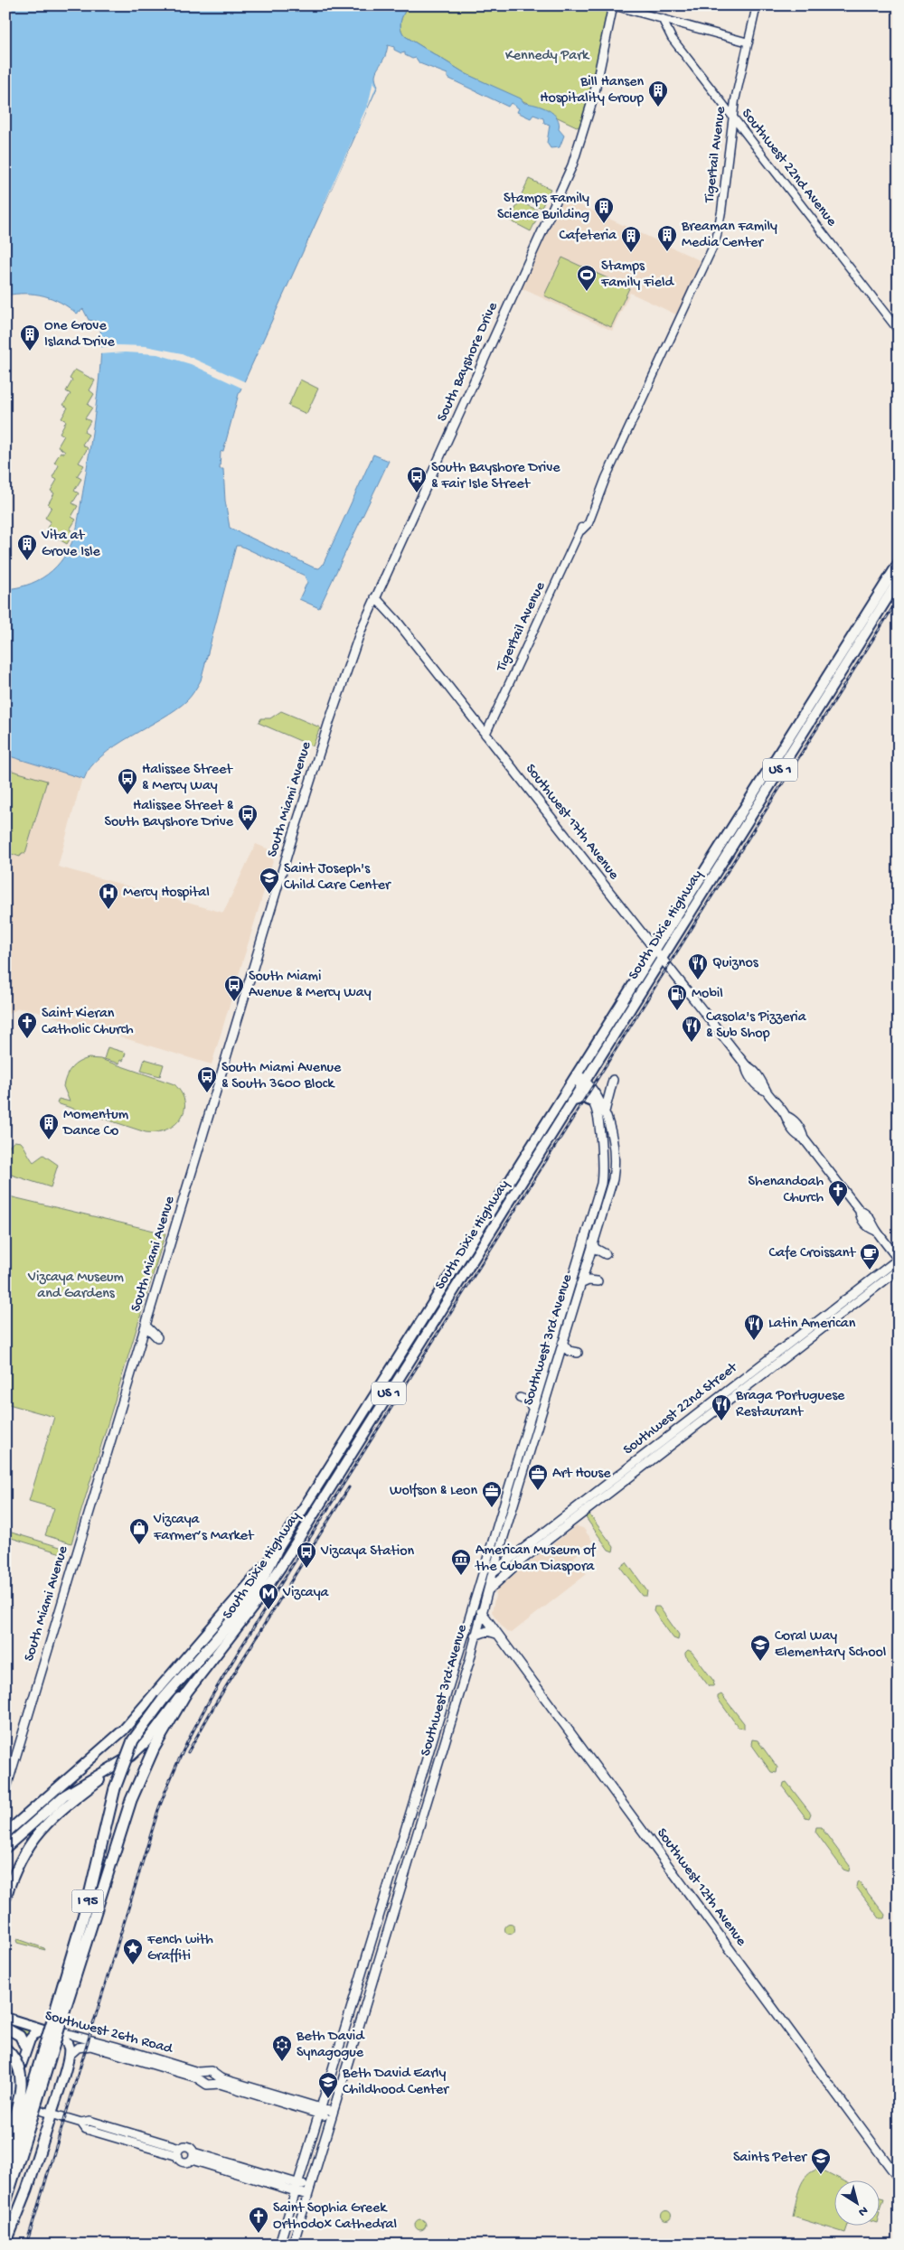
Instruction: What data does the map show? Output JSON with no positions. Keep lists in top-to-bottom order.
{
  "streets": {
    "highway": ["I 95"],
    "main road": [
      "South Bayshore Drive",
      "US 1",
      "South Miami Avenue",
      "Southwest 17th Avenue",
      "South Dixie Highway",
      "Southwest 3rd Avenue",
      "Southwest 22nd Street",
      "Southwest 12th Avenue",
      "Southwest 26th Road"
    ],
    "street": ["Tigertail Avenue", "Southwest 22nd Avenue"]
  },
  "crossings": [
    ["Tigertail Avenue", "Southwest 22nd Avenue"],
    ["Tigertail Avenue", "Southwest 17th Avenue"],
    ["South Bayshore Drive", "South Miami Avenue"],
    ["South Bayshore Drive", "Southwest 17th Avenue"],
    ["Southwest 17th Avenue", "South Dixie Highway"],
    ["Southwest 17th Avenue", "Southwest 22nd Street"],
    ["South Dixie Highway", "I 95"],
    ["Southwest 3rd Avenue", "Southwest 22nd Street"],
    ["Southwest 3rd Avenue", "Southwest 12th Avenue"]
  ],
  "parks": ["Kennedy Park", "Vizcaya Museum and Gardens"],
  "places": {
    "building": [
      "Bill Hansen Hospitality Group",
      "Stamps Family Science Building",
      "Breaman Family Media Center",
      "Cafeteria",
      "One Grove Island Drive",
      "Vita at Grove Isle",
      "Momentum Dance Co"
    ],
    "sports": ["Stamps Family Field"],
    "bus stop": [
      "South Bayshore Drive & Fair Isle Street",
      "Halissee Street & Mercy Way",
      "Halissee Street & South Bayshore Drive",
      "South Miami Avenue & Mercy Way",
      "South Miami Avenue & South 3600 Block",
      "Vizcaya Station"
    ],
    "school or university": [
      "Saint Joseph's Child Care Center",
      "Coral Way Elementary School",
      "Beth David Early Childhood Center",
      "Saints Peter"
    ],
    "hospital": ["Mercy Hospital"],
    "restaurant": [
      "Quiznos",
      "Casola's Pizzeria & Sub Shop",
      "Latin American",
      "Braga Portuguese Restaurant"
    ],
    "fuel station": ["Mobil"],
    "church": ["Saint Kieran Catholic Church", "Shenandoah Church", "Saint Sophia Greek Orthodox Cathedral"],
    "cafe": ["Cafe Croissant"],
    "office": ["Art House", "Wolfson & Leon"],
    "shop": ["Vizcaya Farmer’s Market"],
    "museum": ["American Museum of the Cuban Diaspora"],
    "metro station": ["Vizcaya"],
    "place": ["Fench with Graffiti"],
    "synagogue": ["Beth David Synagogue"]
  },
  "north": "bottom right"
}
